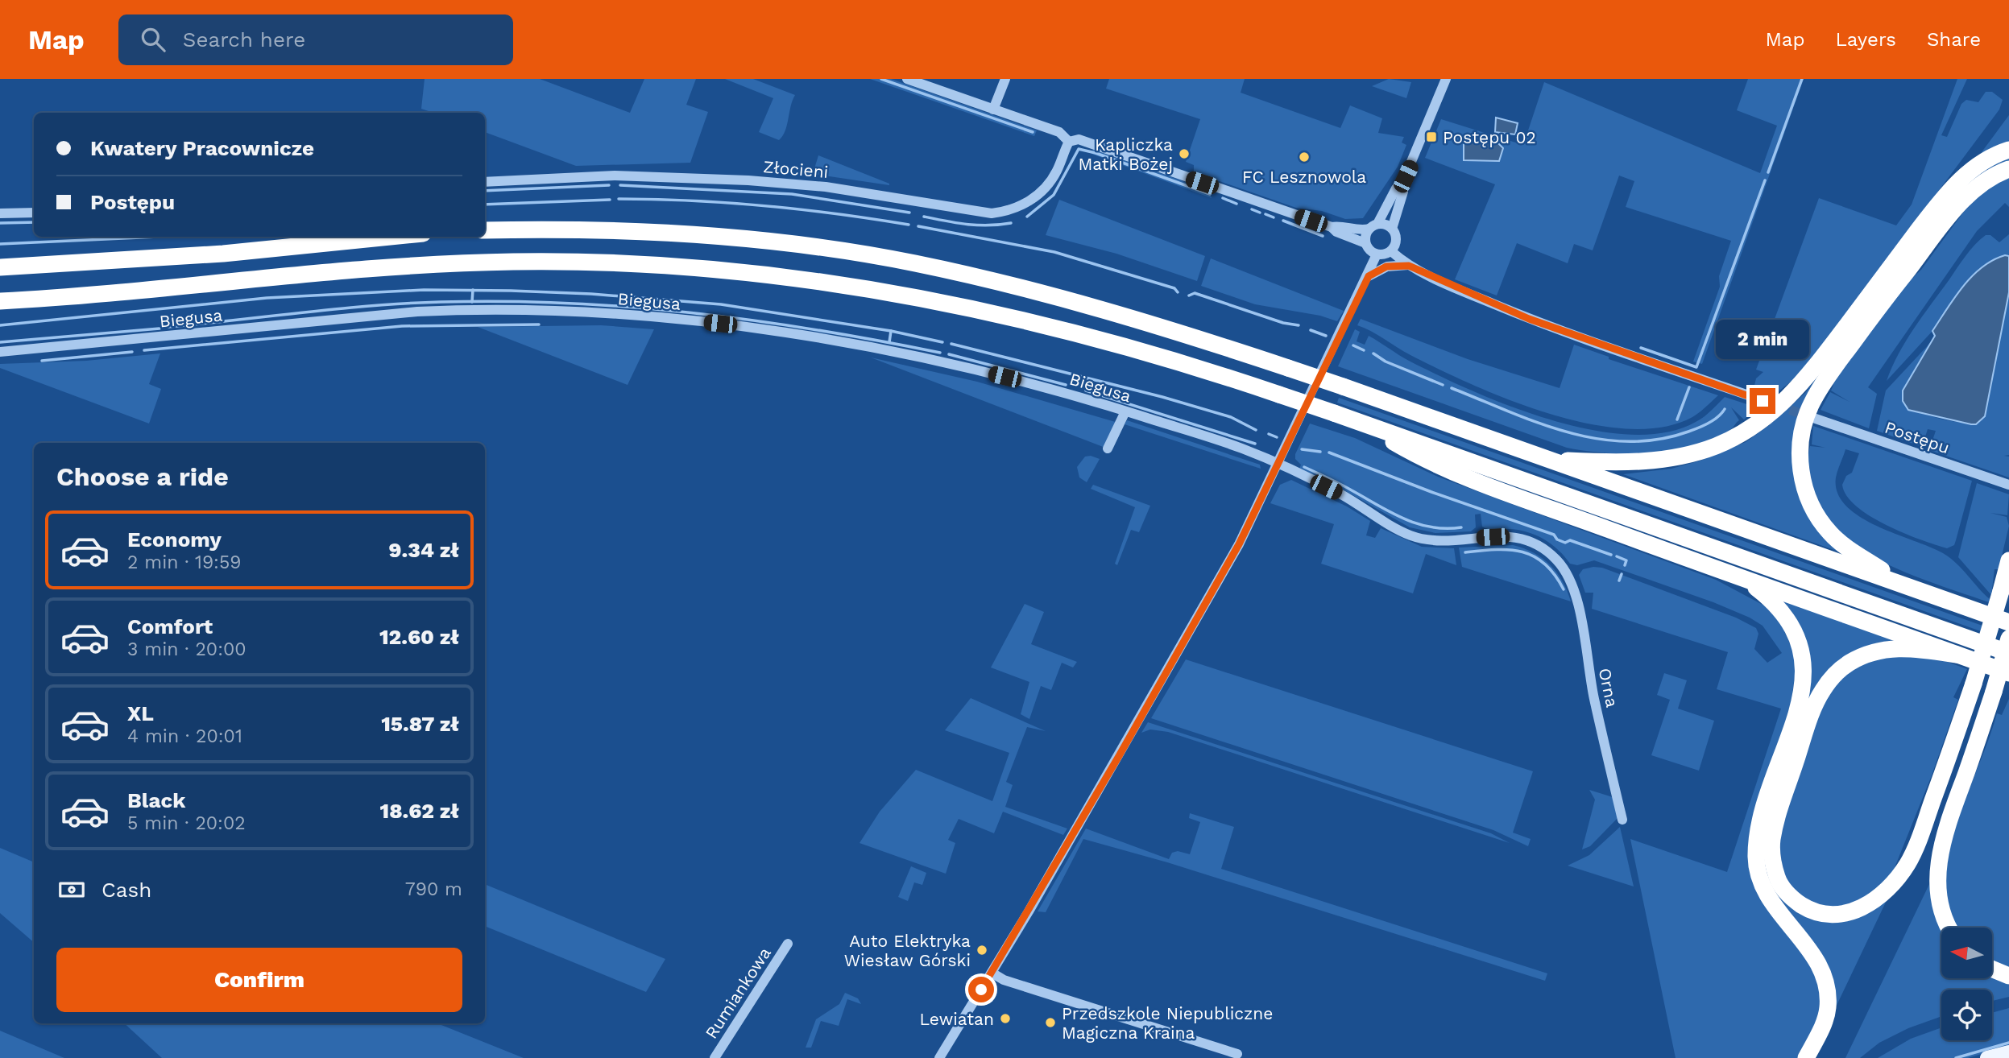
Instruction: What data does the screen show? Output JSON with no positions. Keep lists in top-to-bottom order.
{
  "streets": {
    "street": [
      "Złocieni",
      "Biegusa",
      "Postępu",
      "Orna",
      "Rumiankowa"
    ]
  },
  "crossings": [
    ["Biegusa", "Orna"]
  ],
  "places": {
    "transit": ["Postępu 02"],
    "other": [
      "Kapliczka Matki Bożej",
      "FC Lesznowola",
      "Auto Elektryka Wiesław Górski",
      "Lewiatan",
      "Przedszkole Niepubliczne Magiczna Kraina"
    ]
  },
  "north": "left",
  "page": {
    "header": "Map",
    "search": "Search here",
    "nav": ["Map", "Layers", "Share"],
    "banner": ["Kwatery Pracownicze", "Postępu"],
    "bubble": "2 min",
    "heading": "Choose a ride",
    "list": [
      {
        "name": "Economy",
        "note": "2 min · 19:59",
        "value": "9.34 zł"
      },
      {
        "name": "Comfort",
        "note": "3 min · 20:00",
        "value": "12.60 zł"
      },
      {
        "name": "XL",
        "note": "4 min · 20:01",
        "value": "15.87 zł"
      },
      {
        "name": "Black",
        "note": "5 min · 20:02",
        "value": "18.62 zł"
      }
    ],
    "pay": ["Cash", "790 m"],
    "buttons": "Confirm"
  }
}
